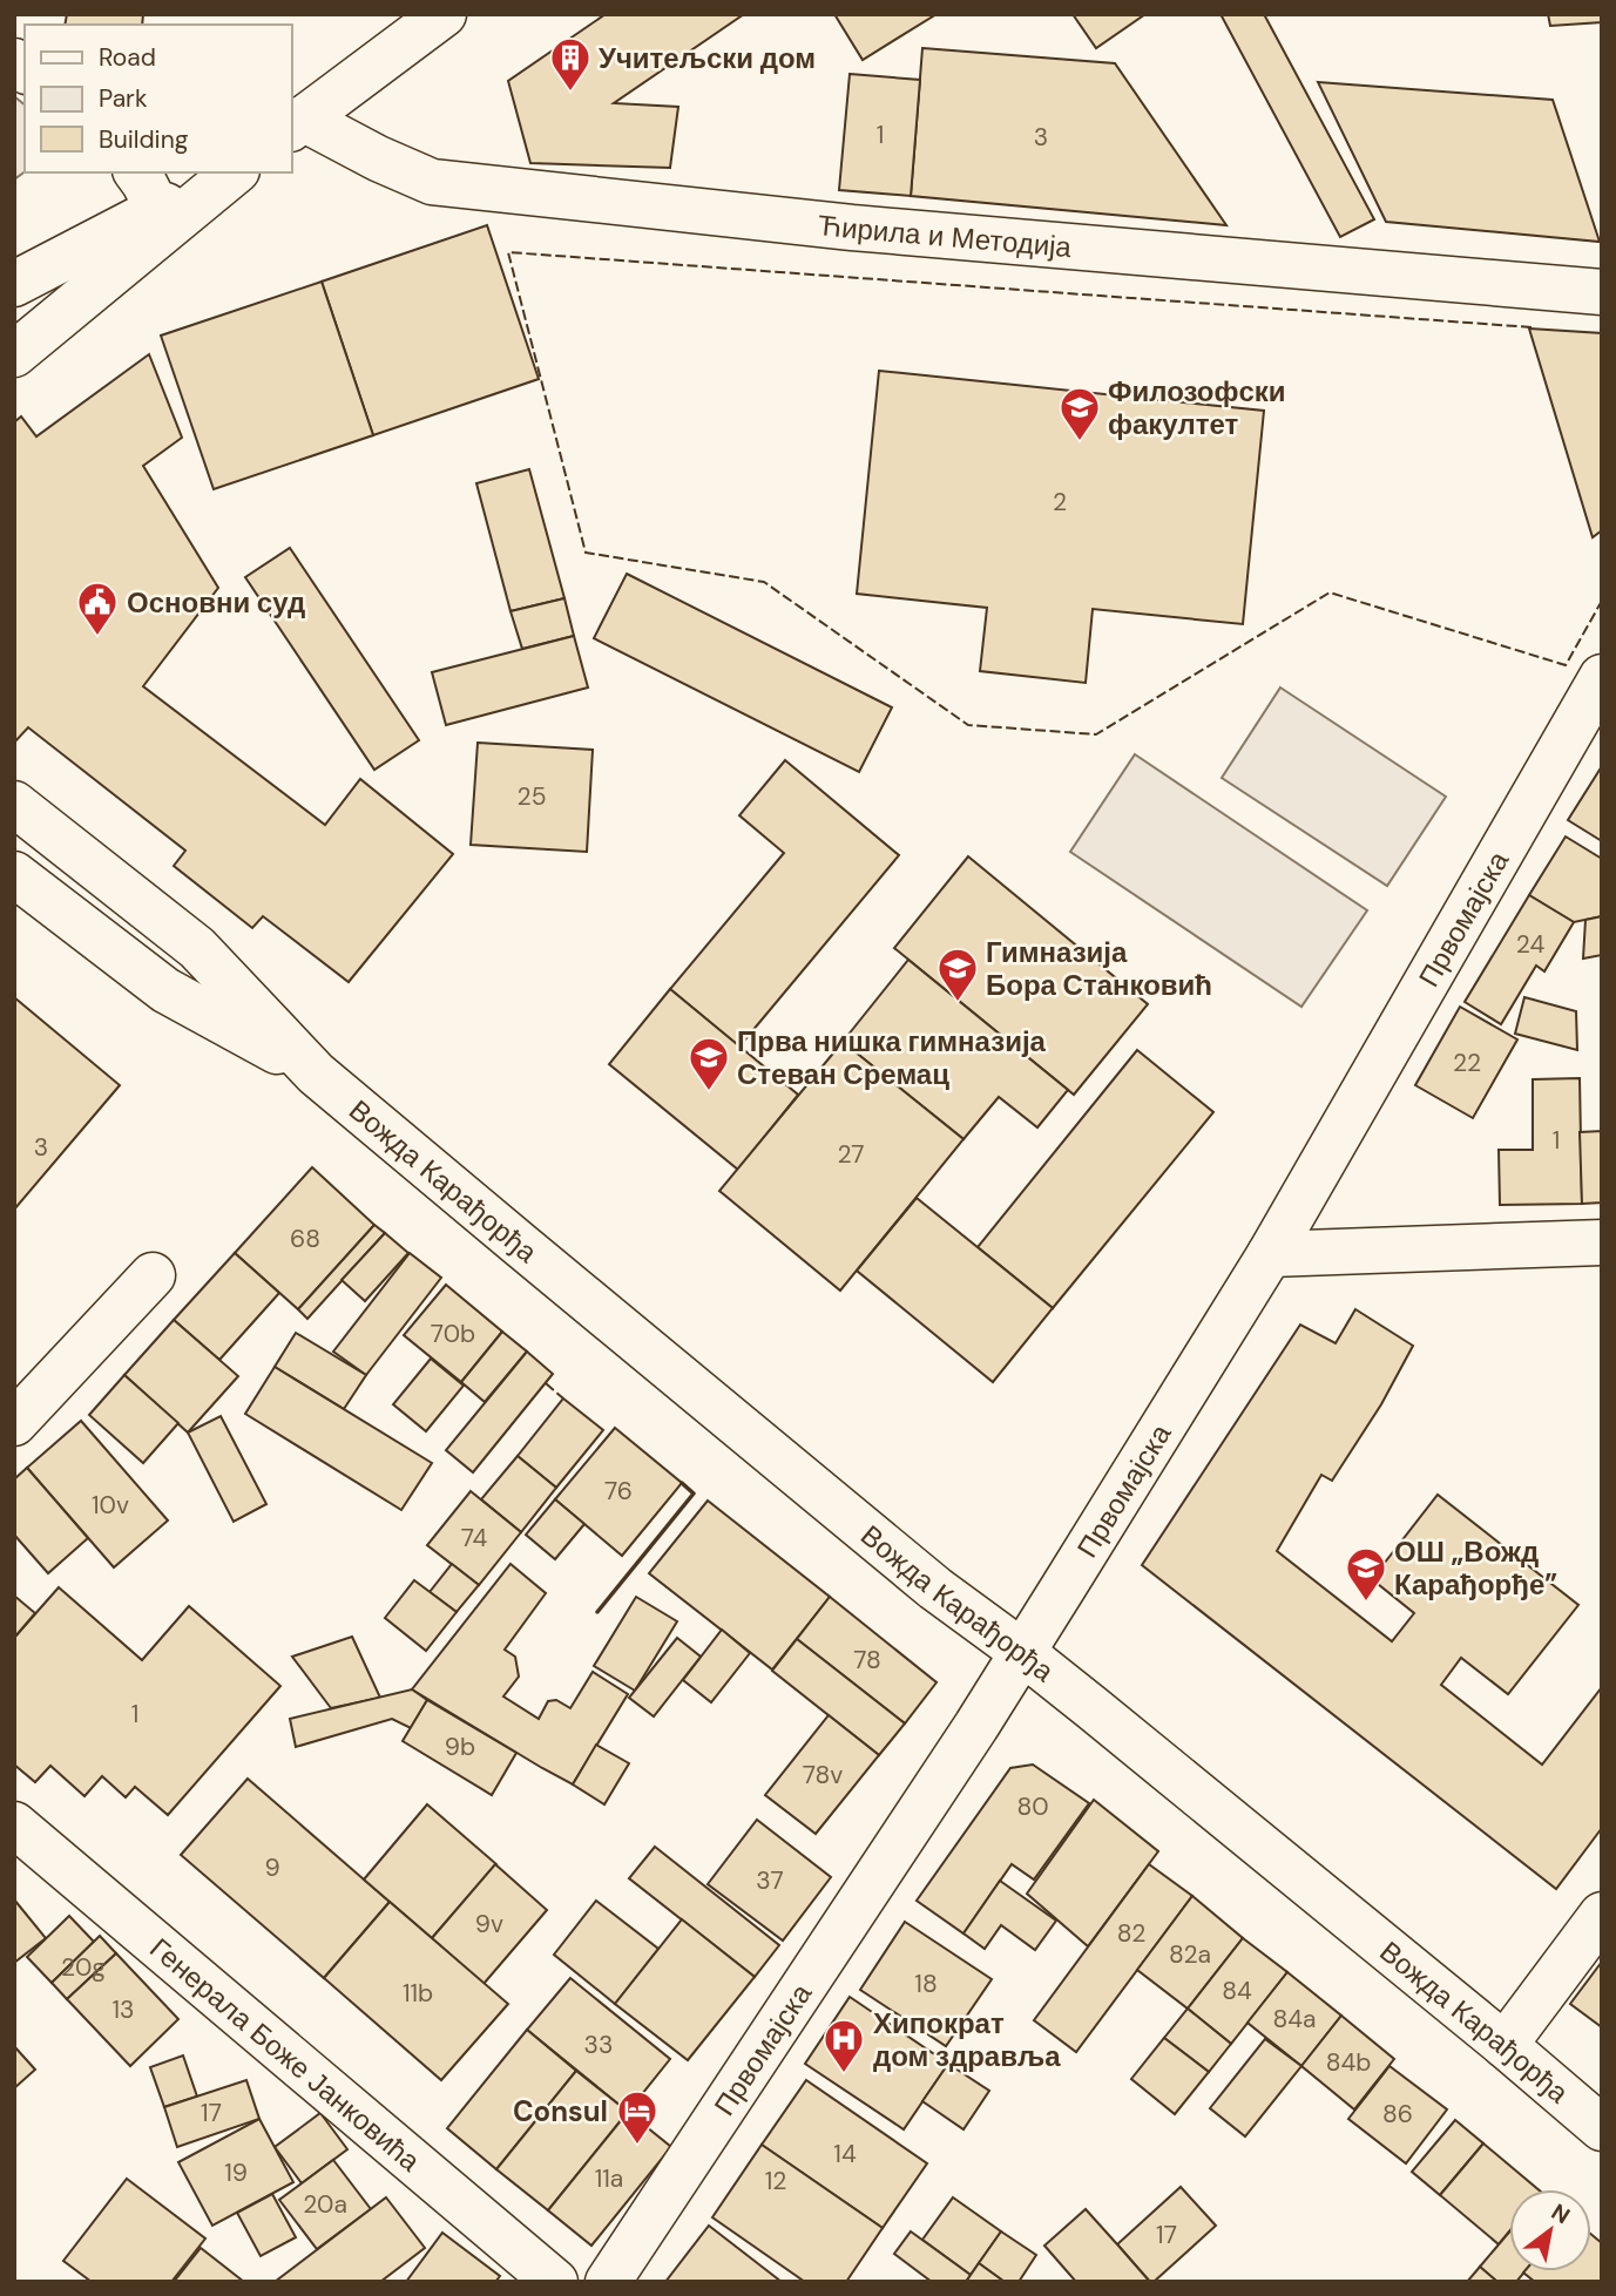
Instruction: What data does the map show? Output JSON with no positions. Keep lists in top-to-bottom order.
{
  "streets": {
    "street": [
      "Ћирила и Методија",
      "Првомајска",
      "Вожда Карађорђа",
      "Генерала Боже Јанковића"
    ]
  },
  "crossings": [
    ["Првомајска", "Вожда Карађорђа"]
  ],
  "places": {
    "building": ["Учитељски дом"],
    "school or university": [
      "Филозофски факултет",
      "Гимназија Бора Станковић",
      "Прва нишка гимназија Стеван Сремац",
      "ОШ „Вожд Карађорђе”"
    ],
    "public building": ["Основни суд"],
    "hospital": ["Хипократ дом здравља"],
    "hotel": ["Consul"]
  },
  "house_numbers": [
    "1",
    "3",
    "2",
    "25",
    "24",
    "22",
    "1",
    "3",
    "27",
    "68",
    "70b",
    "76",
    "10v",
    "74",
    "78",
    "1",
    "9b",
    "78v",
    "80",
    "9",
    "37",
    "9v",
    "82",
    "82a",
    "20g",
    "18",
    "84",
    "11b",
    "13",
    "84a",
    "33",
    "84b",
    "17",
    "86",
    "14",
    "19",
    "11a",
    "12",
    "20a",
    "17"
  ],
  "legend": ["Road", "Park", "Building"],
  "north": "top right"
}
